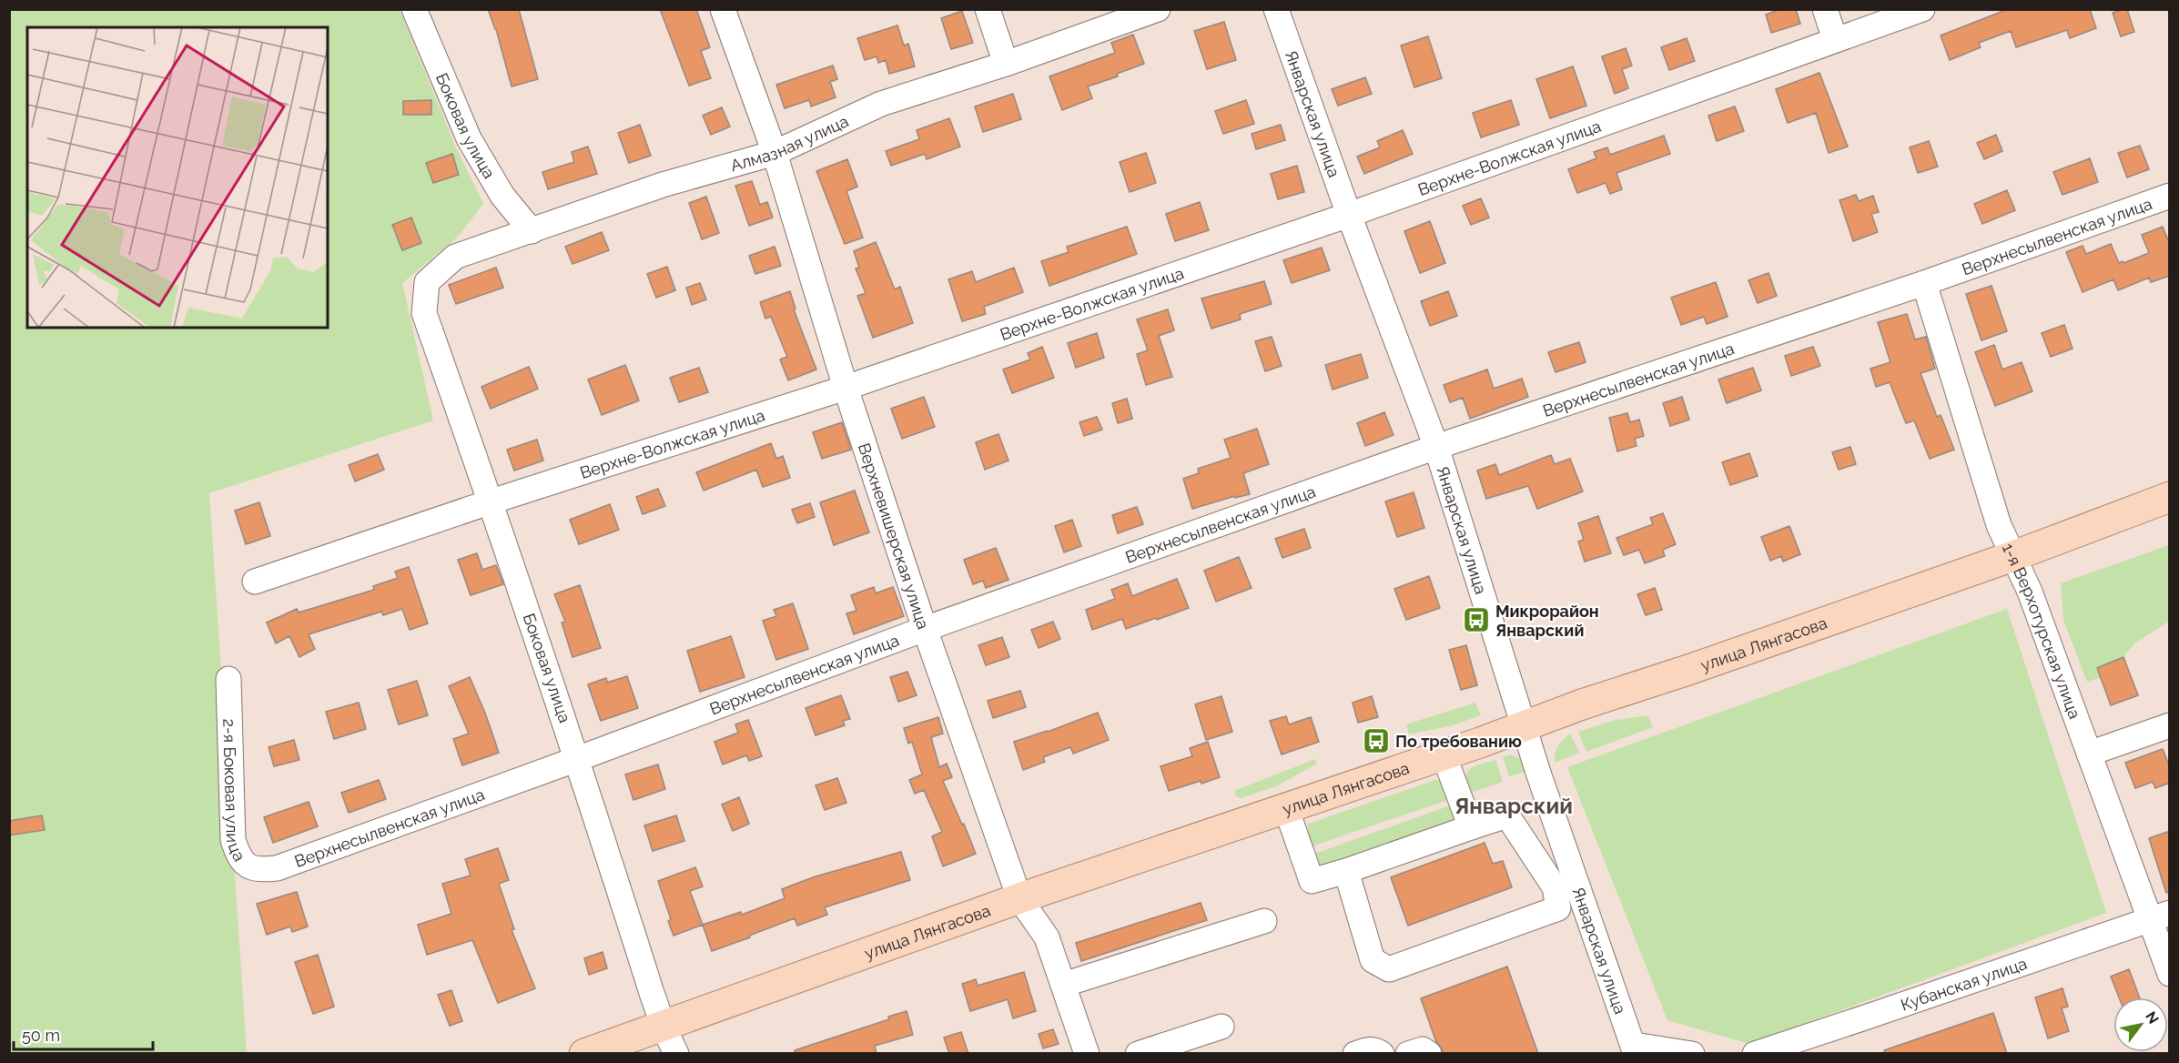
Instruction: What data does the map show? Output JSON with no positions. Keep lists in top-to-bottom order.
{
  "streets": {
    "main road": ["улица Лянгасова"],
    "street": [
      "Январская улица",
      "Боковая улица",
      "Алмазная улица",
      "Верхне-Волжская улица",
      "Верхнесылвенская улица",
      "Верхневишерская улица",
      "1-я Верхотурская улица",
      "2-я Боковая улица",
      "Кубанская улица"
    ]
  },
  "crossings": [
    ["Январская улица", "Верхне-Волжская улица"],
    ["Январская улица", "Верхнесылвенская улица"],
    ["Январская улица", "улица Лянгасова"],
    ["Боковая улица", "Алмазная улица"],
    ["Боковая улица", "Верхне-Волжская улица"],
    ["Боковая улица", "Верхнесылвенская улица"],
    ["Боковая улица", "улица Лянгасова"],
    ["Алмазная улица", "Верхневишерская улица"],
    ["Верхне-Волжская улица", "Верхневишерская улица"],
    ["Верхнесылвенская улица", "Верхневишерская улица"],
    ["Верхнесылвенская улица", "1-я Верхотурская улица"],
    ["Верхнесылвенская улица", "2-я Боковая улица"],
    ["Верхневишерская улица", "улица Лянгасова"],
    ["1-я Верхотурская улица", "улица Лянгасова"],
    ["1-я Верхотурская улица", "Кубанская улица"]
  ],
  "districts": ["Январский"],
  "places": {
    "bus stop": ["Микрорайон Январский", "По требованию"]
  },
  "scale_bar": "50 m",
  "north": "top right"
}
